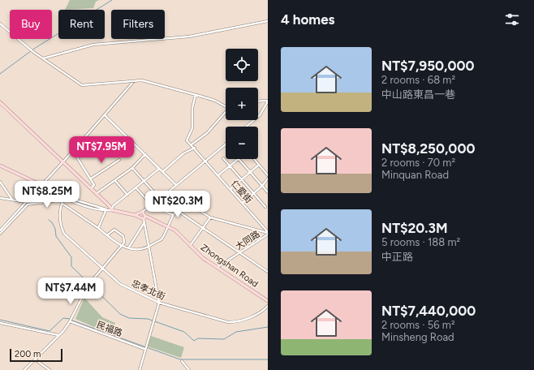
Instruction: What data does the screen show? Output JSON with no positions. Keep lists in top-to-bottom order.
{
  "streets": {
    "main road": ["Zhongshan Road"],
    "street": [
      "仁愛街",
      "大同路",
      "忠孝北街",
      "民福路"
    ]
  },
  "crossings": [
    ["仁愛街", "大同路"],
    ["大同路", "Zhongshan Road"]
  ],
  "scale_bar": "200 m",
  "page": {
    "heading": "4 homes",
    "chip": ["Buy", "Rent", "Filters"],
    "list": [
      {
        "name": "NT$7,950,000",
        "note": "2 rooms · 68 m² · 中山路東昌一巷"
      },
      {
        "name": "NT$8,250,000",
        "note": "2 rooms · 70 m² · Minquan Road"
      },
      {
        "name": "NT$20.3M",
        "note": "5 rooms · 188 m² · 中正路"
      },
      {
        "name": "NT$7,440,000",
        "note": "2 rooms · 56 m² · Minsheng Road"
      }
    ],
    "map_buttons": ["+", "−"],
    "price": [
      "NT$7.95M",
      "NT$8.25M",
      "NT$20.3M",
      "NT$7.44M"
    ],
    "scale": "200 m"
  }
}
